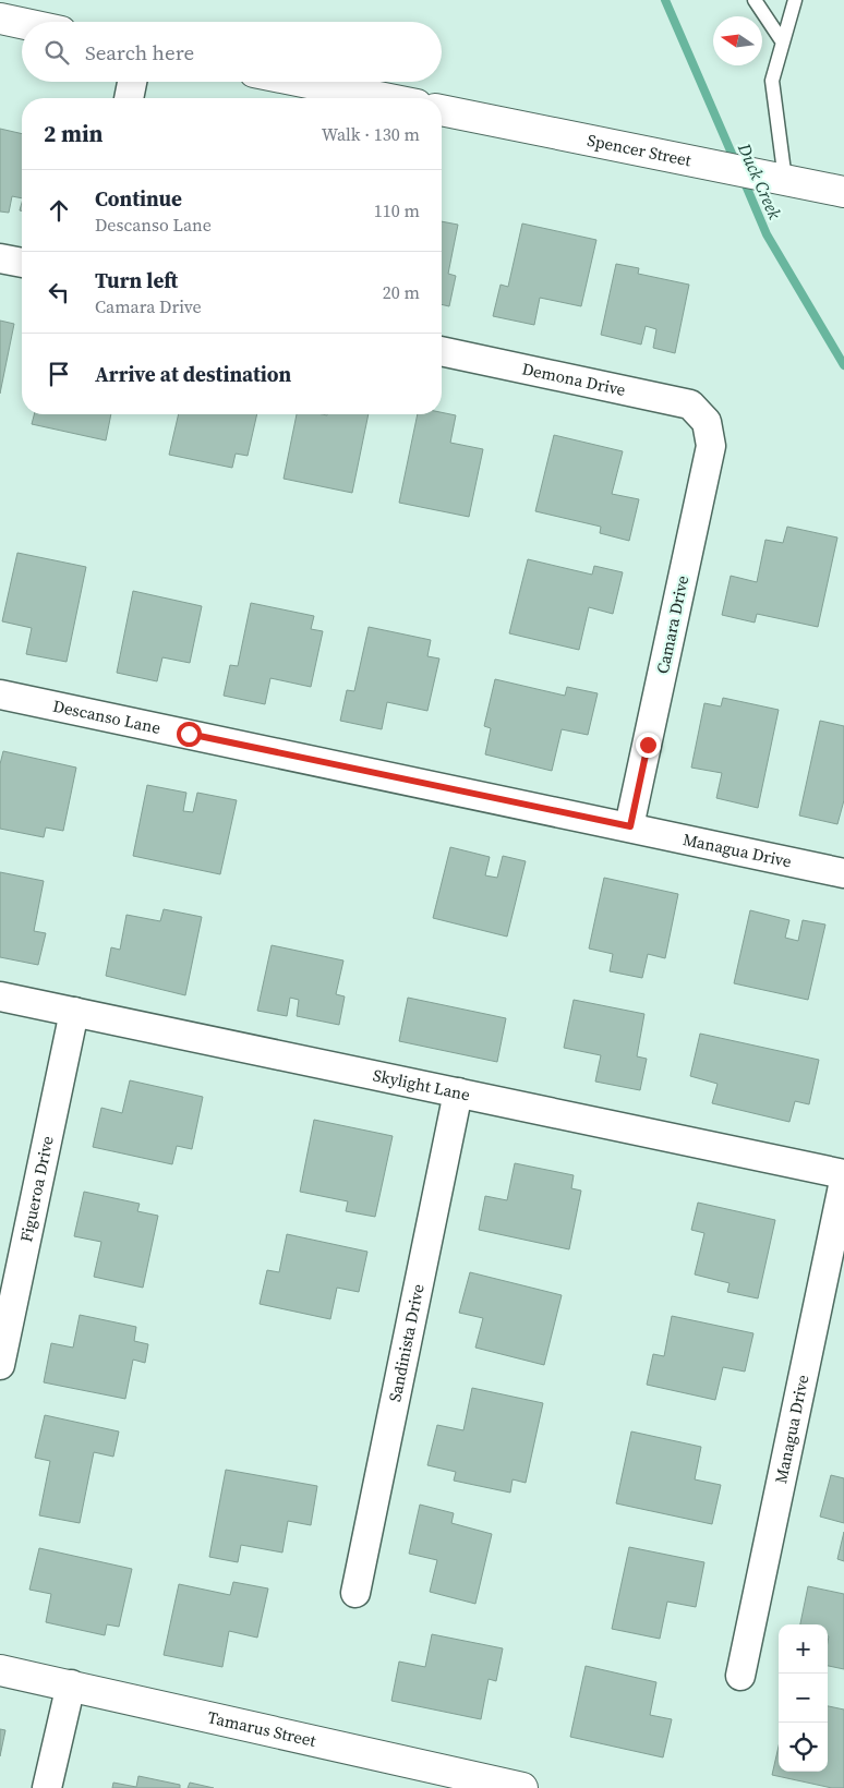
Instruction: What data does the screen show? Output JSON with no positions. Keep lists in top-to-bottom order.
{
  "streets": {
    "street": [
      "Spencer Street",
      "Demona Drive",
      "Camara Drive",
      "Descanso Lane",
      "Managua Drive",
      "Skylight Lane",
      "Figueroa Drive",
      "Sandinista Drive",
      "Tamarus Street"
    ]
  },
  "crossings": [
    ["Demona Drive", "Camara Drive"],
    ["Camara Drive", "Descanso Lane"],
    ["Camara Drive", "Managua Drive"],
    ["Descanso Lane", "Managua Drive"],
    ["Skylight Lane", "Figueroa Drive"],
    ["Skylight Lane", "Sandinista Drive"]
  ],
  "water": ["Duck Creek"],
  "north": "left",
  "page": {
    "search": "Search here",
    "heading": ["2 min", "Walk · 130 m"],
    "list": [
      ["Continue", "Descanso Lane", "110 m"],
      ["Turn left", "Camara Drive", "20 m"],
      "Arrive at destination"
    ],
    "map_buttons": ["+", "−"]
  }
}
